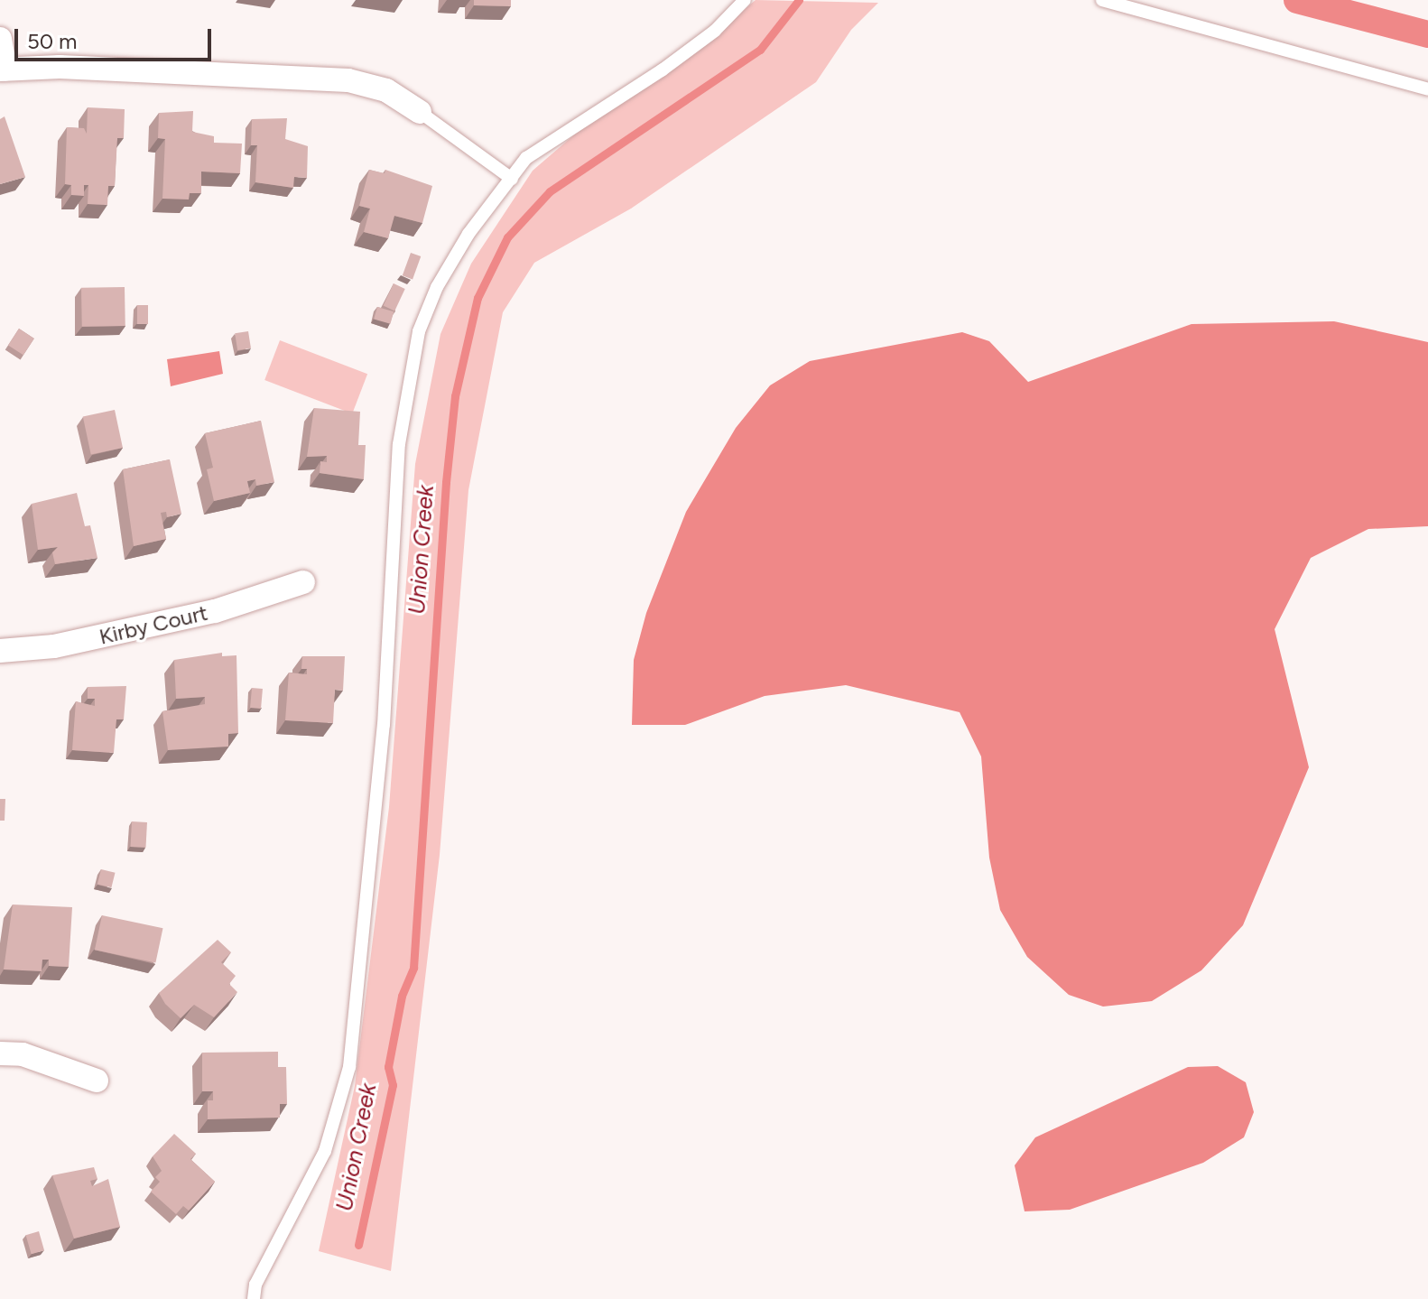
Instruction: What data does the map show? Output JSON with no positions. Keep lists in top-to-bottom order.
{
  "streets": {
    "street": ["Kirby Court"]
  },
  "water": ["Union Creek"],
  "scale_bar": "50 m"
}
